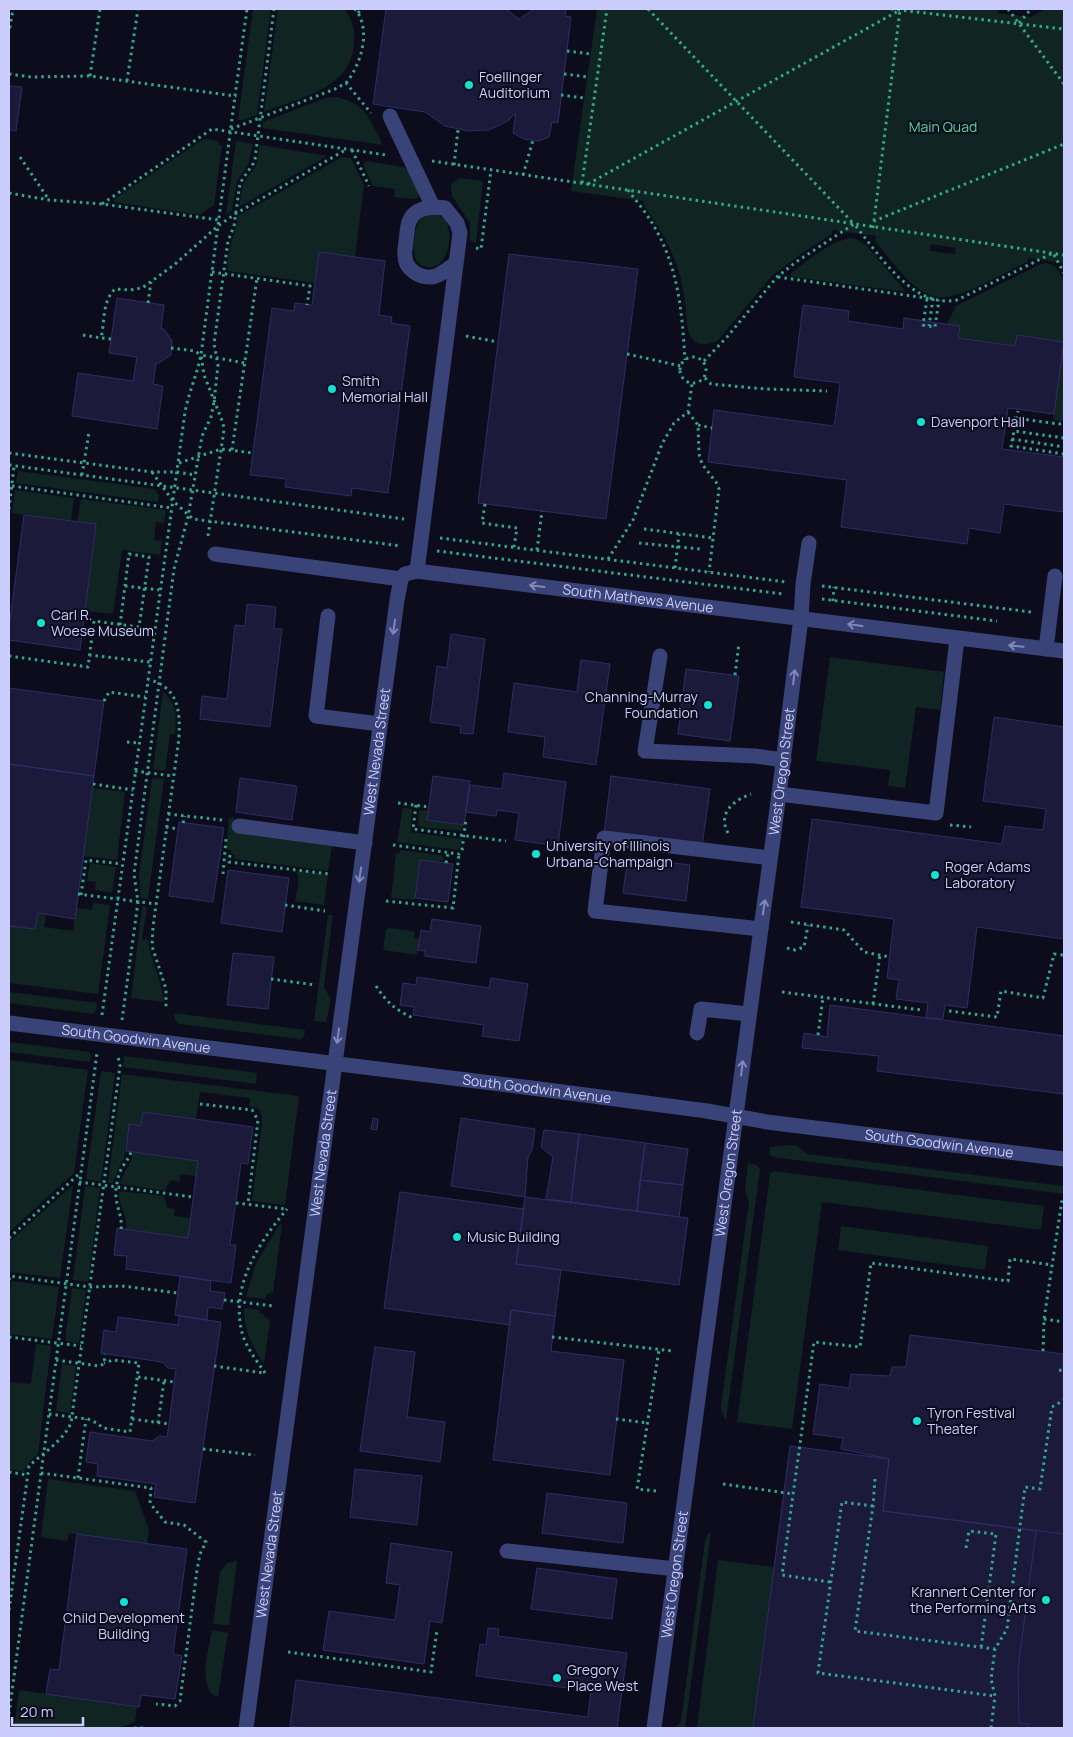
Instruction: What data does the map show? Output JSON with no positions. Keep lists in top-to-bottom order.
{
  "streets": {
    "street": [
      "South Mathews Avenue",
      "West Nevada Street",
      "West Oregon Street",
      "South Goodwin Avenue"
    ]
  },
  "crossings": [
    ["South Mathews Avenue", "West Oregon Street"],
    ["West Nevada Street", "South Goodwin Avenue"],
    ["West Oregon Street", "South Goodwin Avenue"]
  ],
  "one_way": ["South Mathews Avenue"],
  "parks": ["Main Quad"],
  "places": [
    "Foellinger Auditorium",
    "Smith Memorial Hall",
    "Davenport Hall",
    "Carl R. Woese Museum",
    "Channing-Murray Foundation",
    "University of Illinois Urbana-Champaign",
    "Roger Adams Laboratory",
    "Music Building",
    "Tyron Festival Theater",
    "Krannert Center for the Performing Arts",
    "Child Development Building",
    "Gregory Place West"
  ],
  "scale_bar": "20 m"
}
